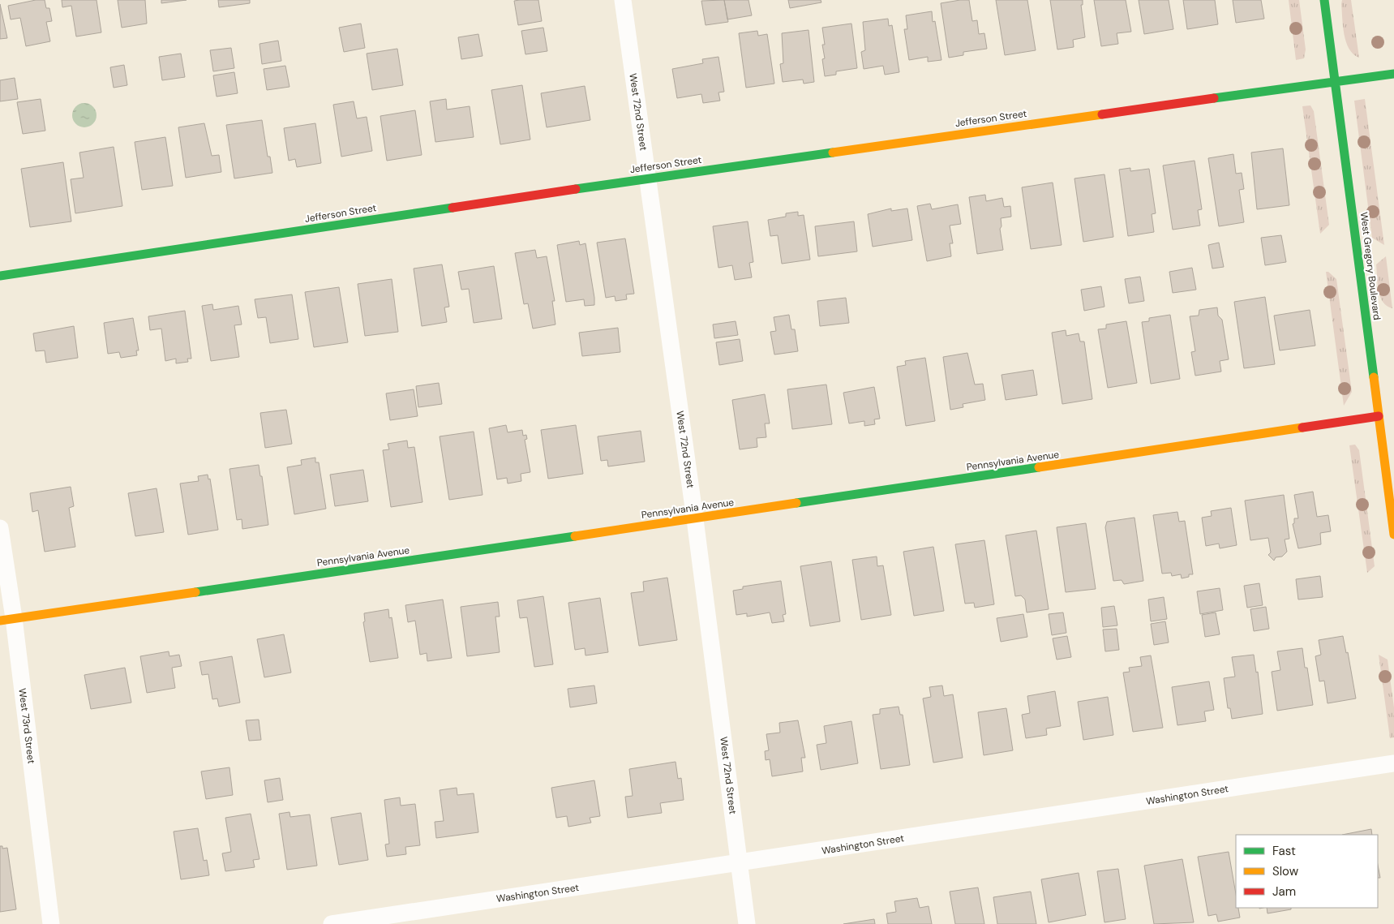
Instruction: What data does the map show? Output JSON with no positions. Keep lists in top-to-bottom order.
{
  "streets": {
    "street": [
      "West 72nd Street",
      "Jefferson Street",
      "West Gregory Boulevard",
      "Pennsylvania Avenue",
      "West 73rd Street",
      "Washington Street"
    ]
  },
  "crossings": [
    ["West 72nd Street", "Jefferson Street"],
    ["West 72nd Street", "Pennsylvania Avenue"],
    ["West 72nd Street", "Washington Street"],
    ["Jefferson Street", "West Gregory Boulevard"],
    ["West Gregory Boulevard", "Pennsylvania Avenue"],
    ["Pennsylvania Avenue", "West 73rd Street"]
  ],
  "legend": ["Fast", "Slow", "Jam"]
}
